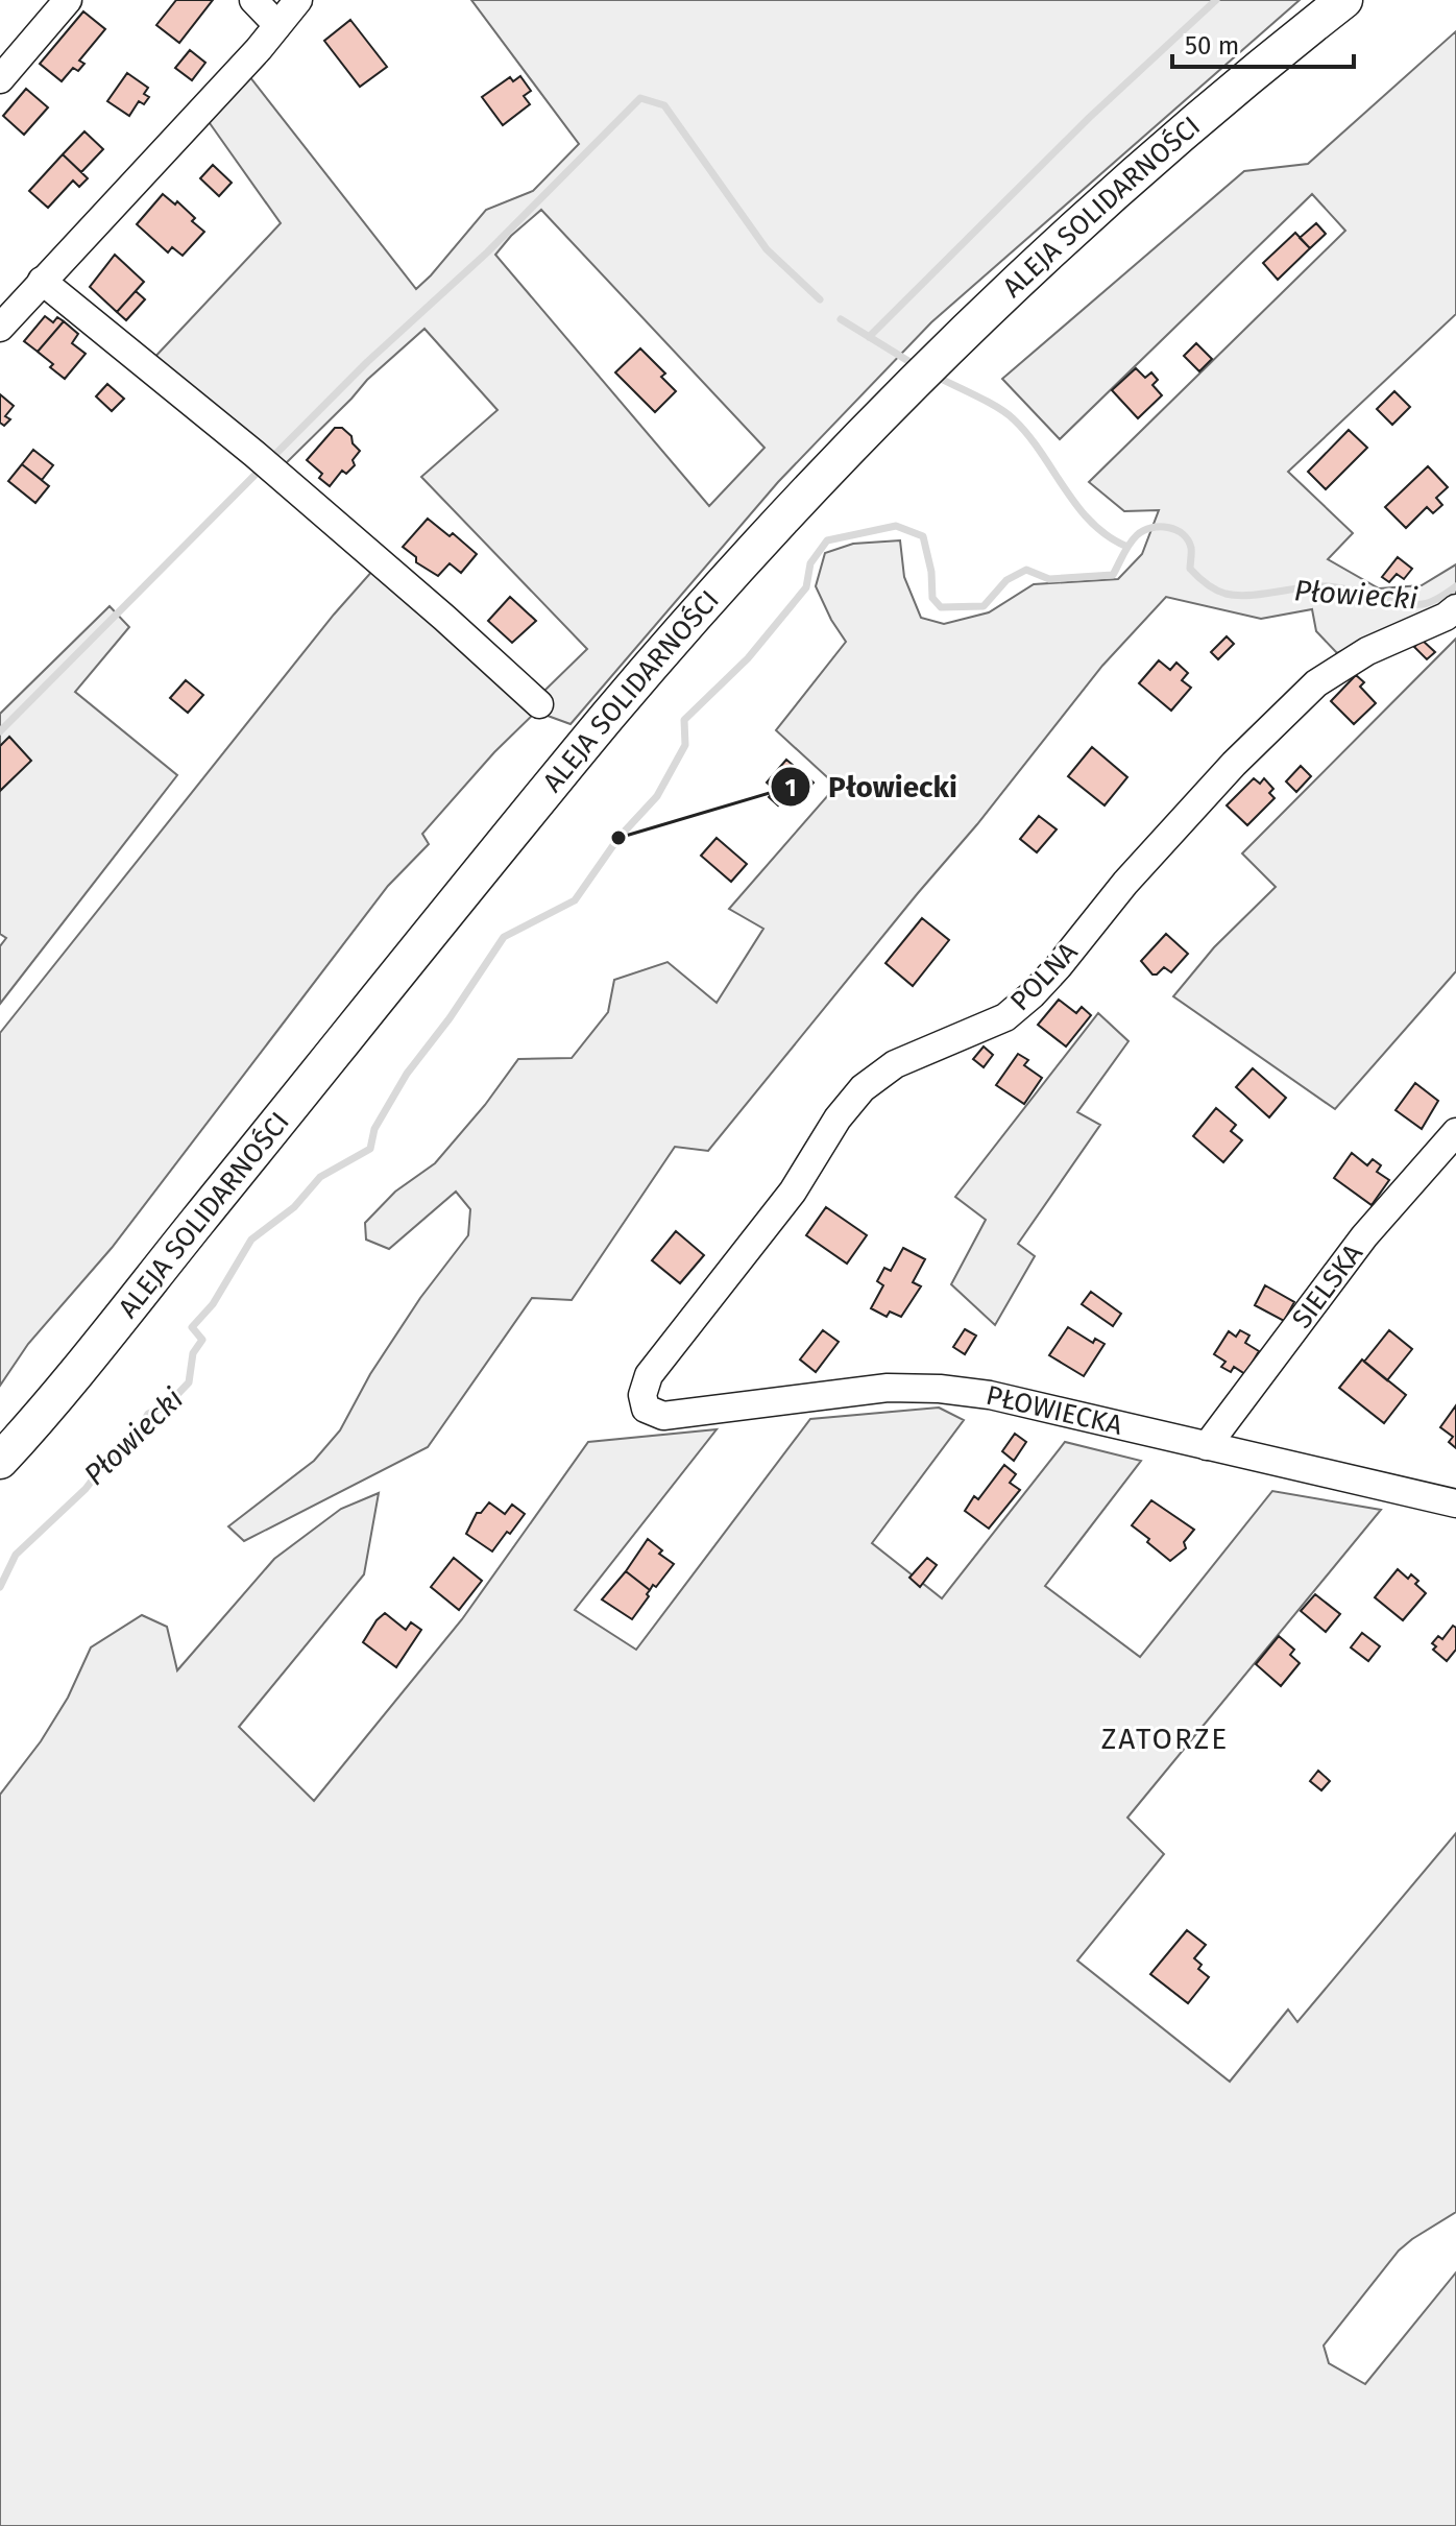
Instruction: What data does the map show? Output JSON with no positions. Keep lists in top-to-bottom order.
{
  "streets": {
    "main road": ["ALEJA SOLIDARNOŚCI"],
    "street": ["POLNA", "SIELSKA", "PŁOWIECKA"]
  },
  "crossings": [
    ["POLNA", "PŁOWIECKA"],
    ["SIELSKA", "PŁOWIECKA"]
  ],
  "districts": ["ZATORZE"],
  "water": ["Płowiecki"],
  "places": ["Płowiecki"],
  "scale_bar": "50 m"
}
